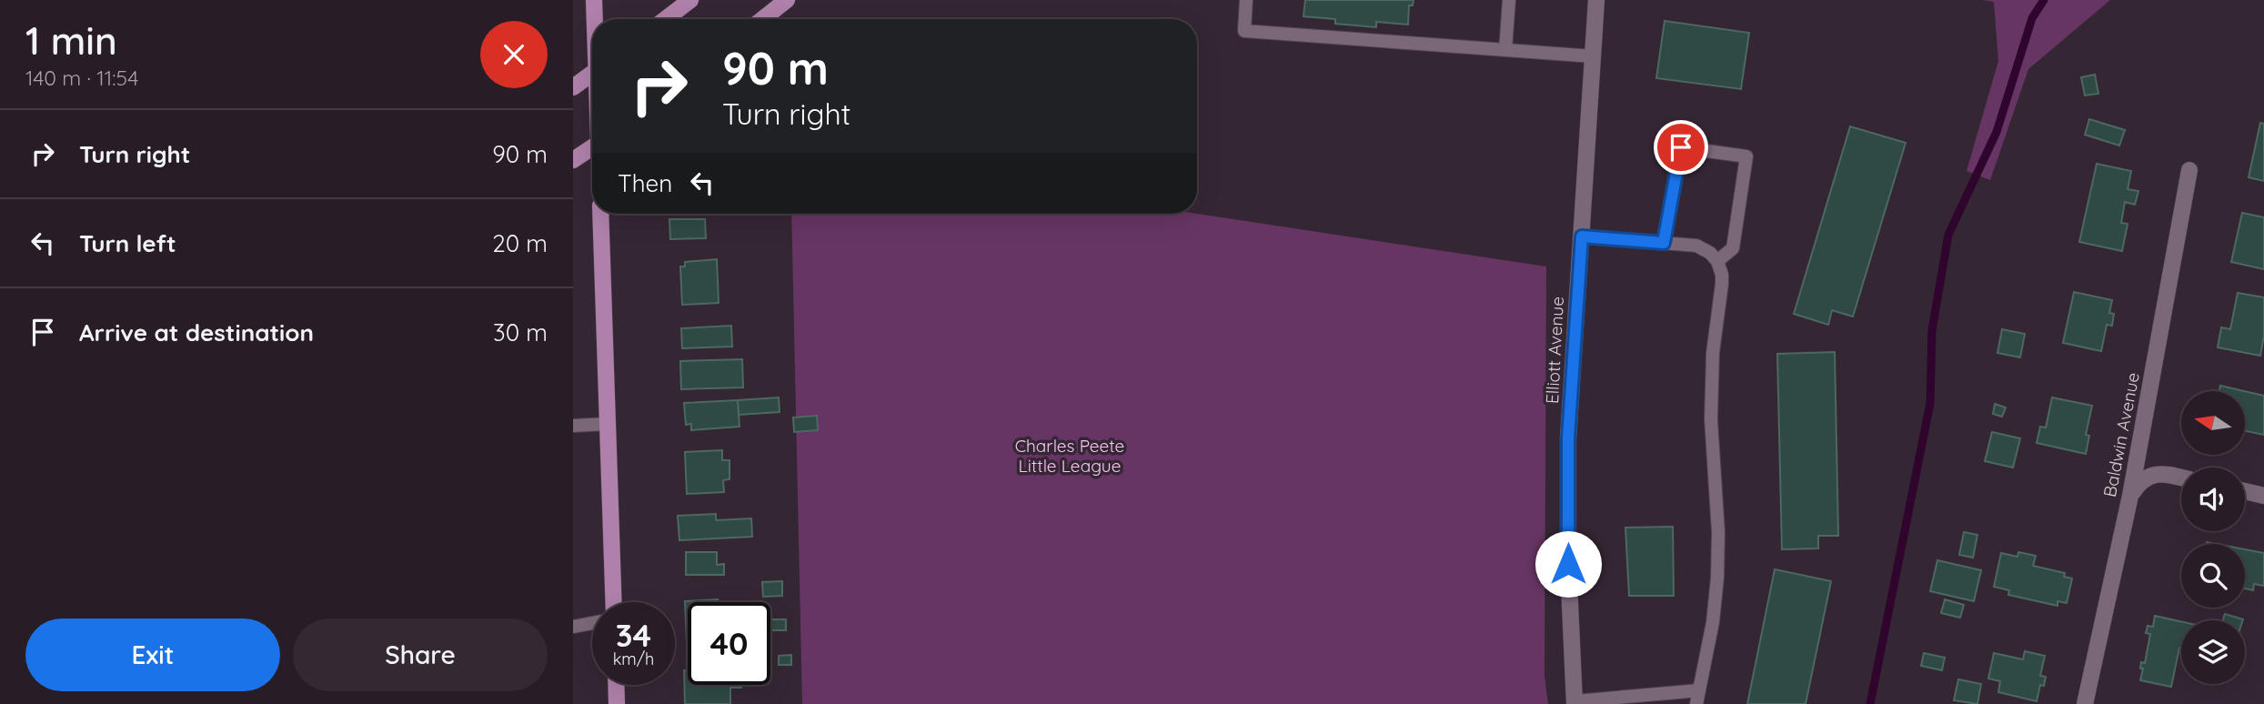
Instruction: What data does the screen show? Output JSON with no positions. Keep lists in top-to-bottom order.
{
  "streets": {
    "street": ["Elliott Avenue", "Baldwin Avenue"]
  },
  "parks": ["Charles Peete Little League"],
  "north": "left",
  "page": {
    "heading": ["1 min", "140 m · 11:54"],
    "turn": ["90 m", "Turn right"],
    "list": [
      {
        "name": "Turn right",
        "value": "90 m"
      },
      {
        "name": "Turn left",
        "value": "20 m"
      },
      {
        "name": "Arrive at destination",
        "value": "30 m"
      }
    ],
    "then": "Then",
    "speed": "34 km/h",
    "limit": "40",
    "buttons": ["Exit", "Share"]
  }
}
